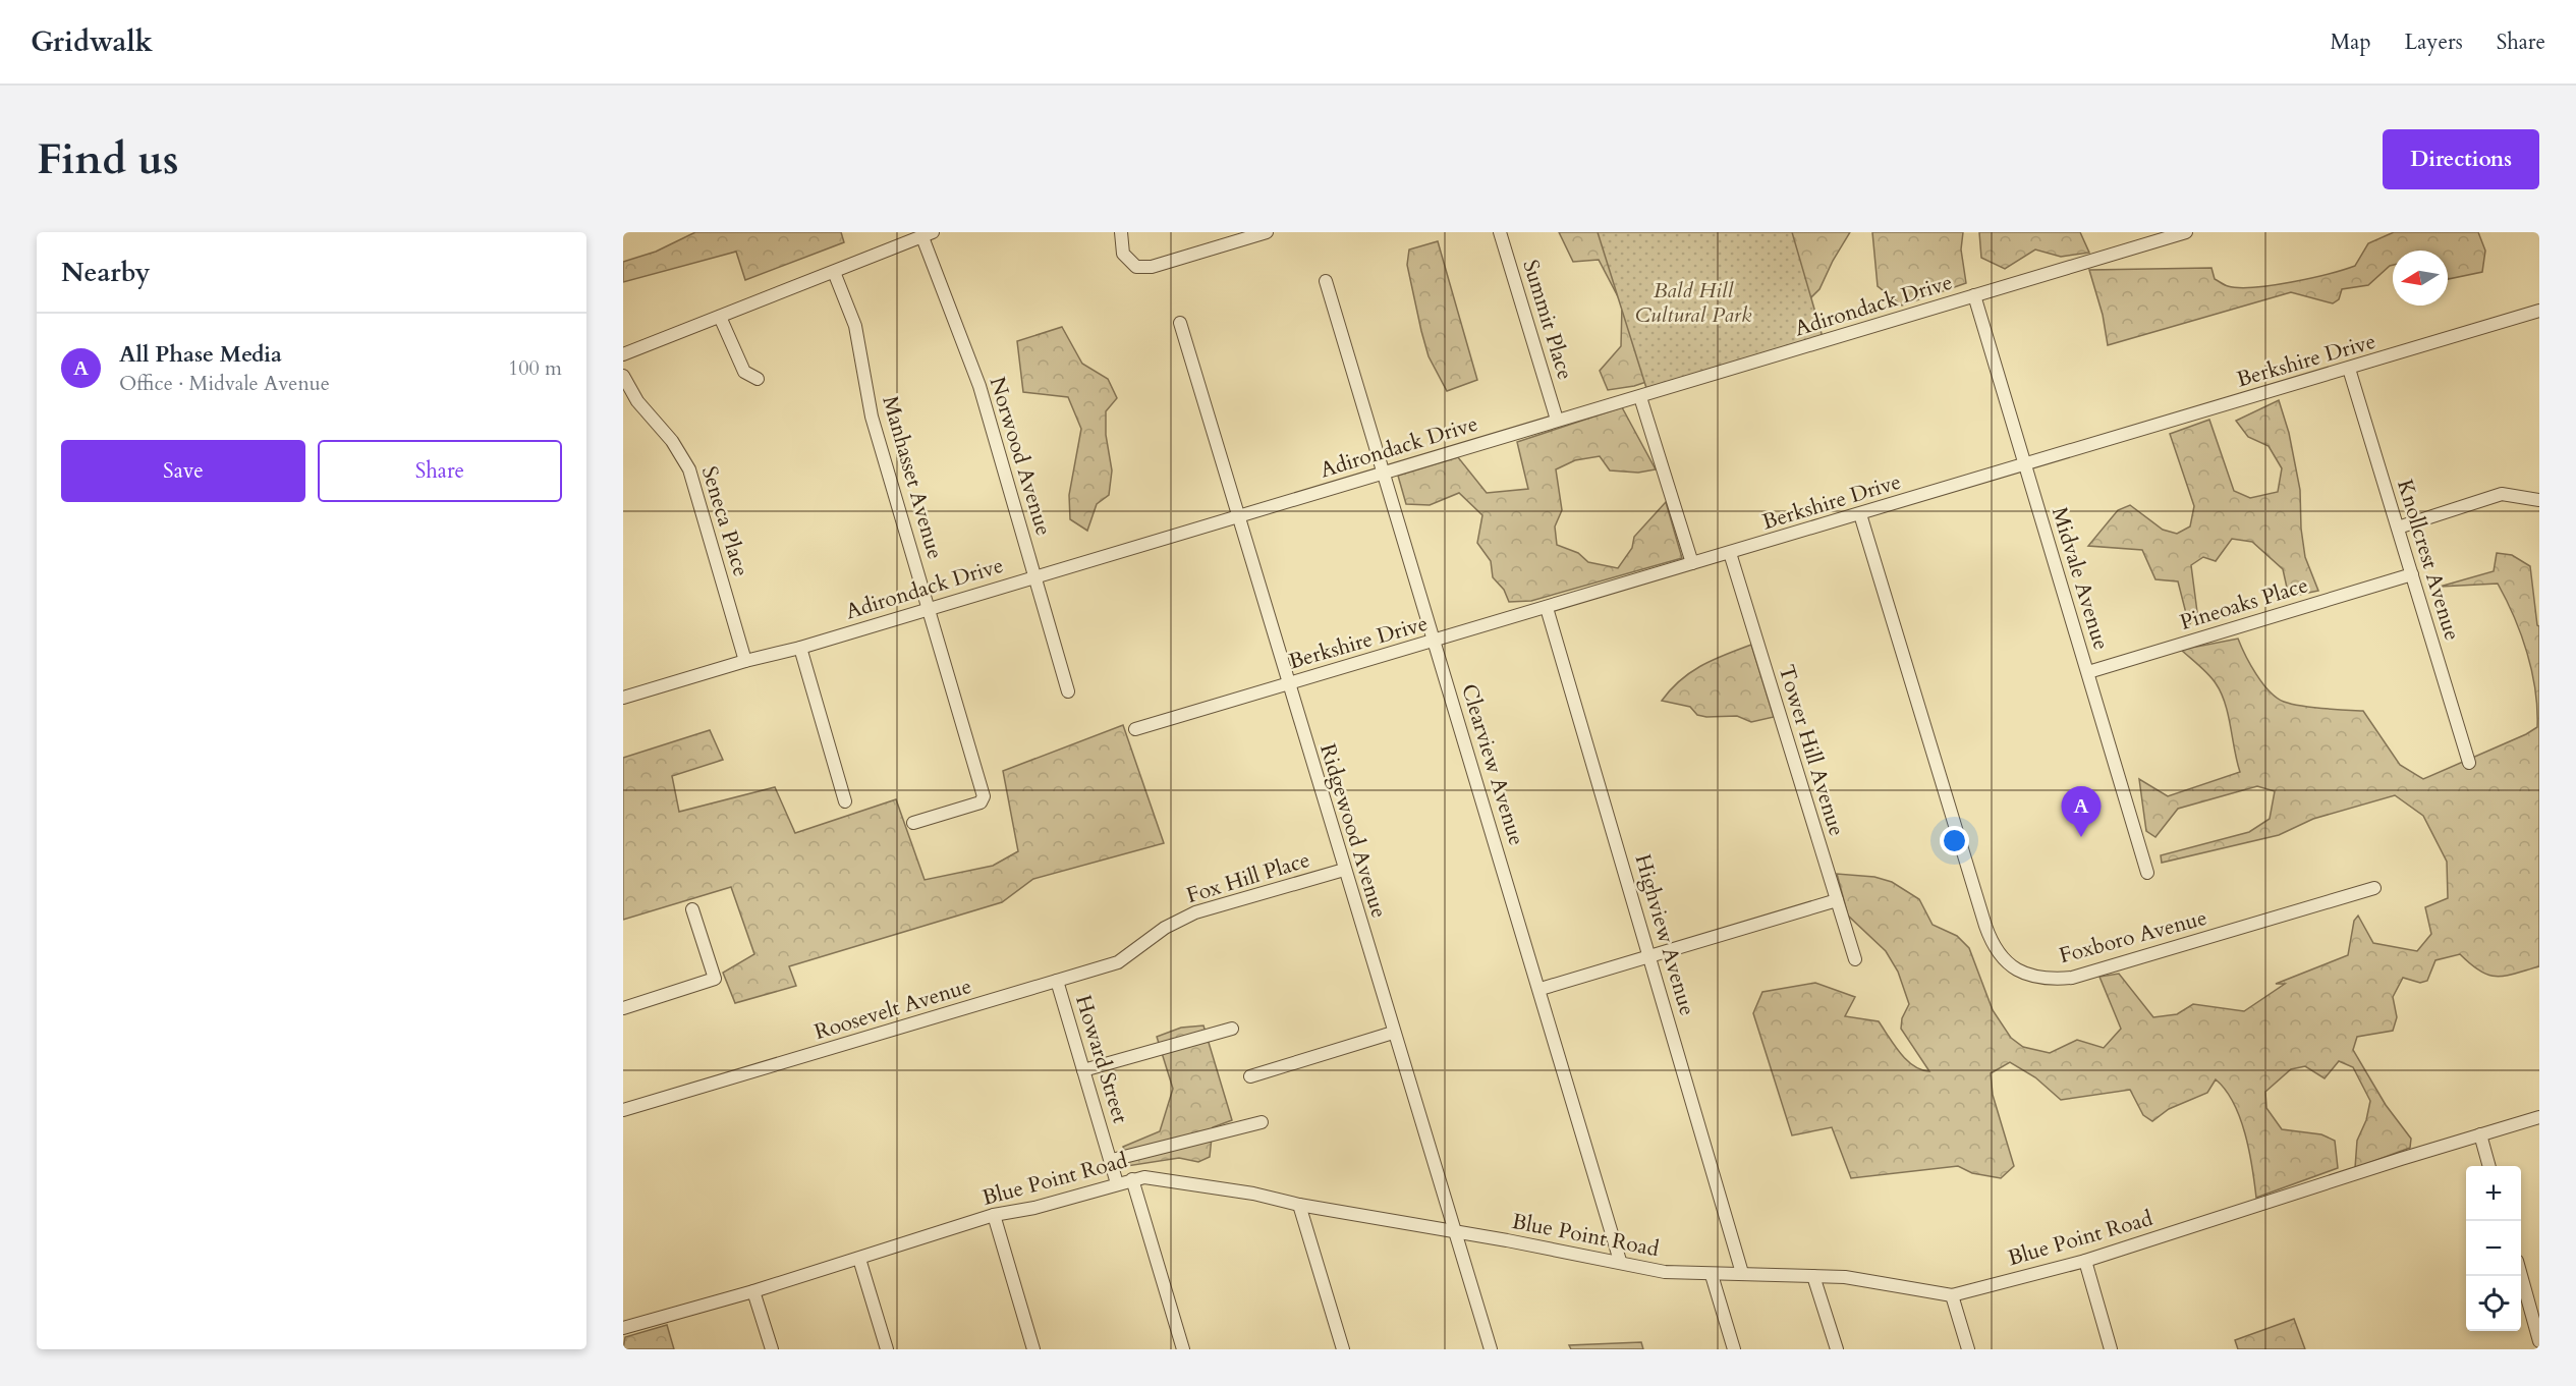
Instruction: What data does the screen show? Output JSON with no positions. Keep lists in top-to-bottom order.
{
  "streets": {
    "street": [
      "Adirondack Drive",
      "Summit Place",
      "Berkshire Drive",
      "Norwood Avenue",
      "Manhasset Avenue",
      "Seneca Place",
      "Knollcrest Avenue",
      "Midvale Avenue",
      "Pineoaks Place",
      "Tower Hill Avenue",
      "Clearview Avenue",
      "Ridgewood Avenue",
      "Fox Hill Place",
      "Highview Avenue",
      "Foxboro Avenue",
      "Roosevelt Avenue",
      "Howard Street",
      "Blue Point Road"
    ]
  },
  "crossings": [
    ["Adirondack Drive", "Summit Place"],
    ["Adirondack Drive", "Norwood Avenue"],
    ["Adirondack Drive", "Manhasset Avenue"],
    ["Adirondack Drive", "Seneca Place"],
    ["Adirondack Drive", "Midvale Avenue"],
    ["Adirondack Drive", "Clearview Avenue"],
    ["Adirondack Drive", "Ridgewood Avenue"],
    ["Berkshire Drive", "Knollcrest Avenue"],
    ["Berkshire Drive", "Midvale Avenue"],
    ["Berkshire Drive", "Tower Hill Avenue"],
    ["Berkshire Drive", "Clearview Avenue"],
    ["Berkshire Drive", "Ridgewood Avenue"],
    ["Berkshire Drive", "Highview Avenue"],
    ["Berkshire Drive", "Foxboro Avenue"],
    ["Knollcrest Avenue", "Pineoaks Place"],
    ["Midvale Avenue", "Pineoaks Place"],
    ["Clearview Avenue", "Blue Point Road"],
    ["Ridgewood Avenue", "Fox Hill Place"],
    ["Ridgewood Avenue", "Blue Point Road"],
    ["Fox Hill Place", "Roosevelt Avenue"],
    ["Highview Avenue", "Blue Point Road"],
    ["Roosevelt Avenue", "Howard Street"],
    ["Howard Street", "Blue Point Road"]
  ],
  "parks": ["Bald Hill Cultural Park"],
  "north": "left",
  "page": {
    "header": "Gridwalk",
    "nav": ["Map", "Layers", "Share"],
    "buttons": [
      "Directions",
      ["Save", "Share"]
    ],
    "title": "Find us",
    "heading": "Nearby",
    "list": [
      {
        "mark": "A",
        "name": "All Phase Media",
        "note": "Office · Midvale Avenue",
        "value": "100 m"
      }
    ],
    "pins": "A",
    "map_buttons": ["+", "−"]
  }
}
